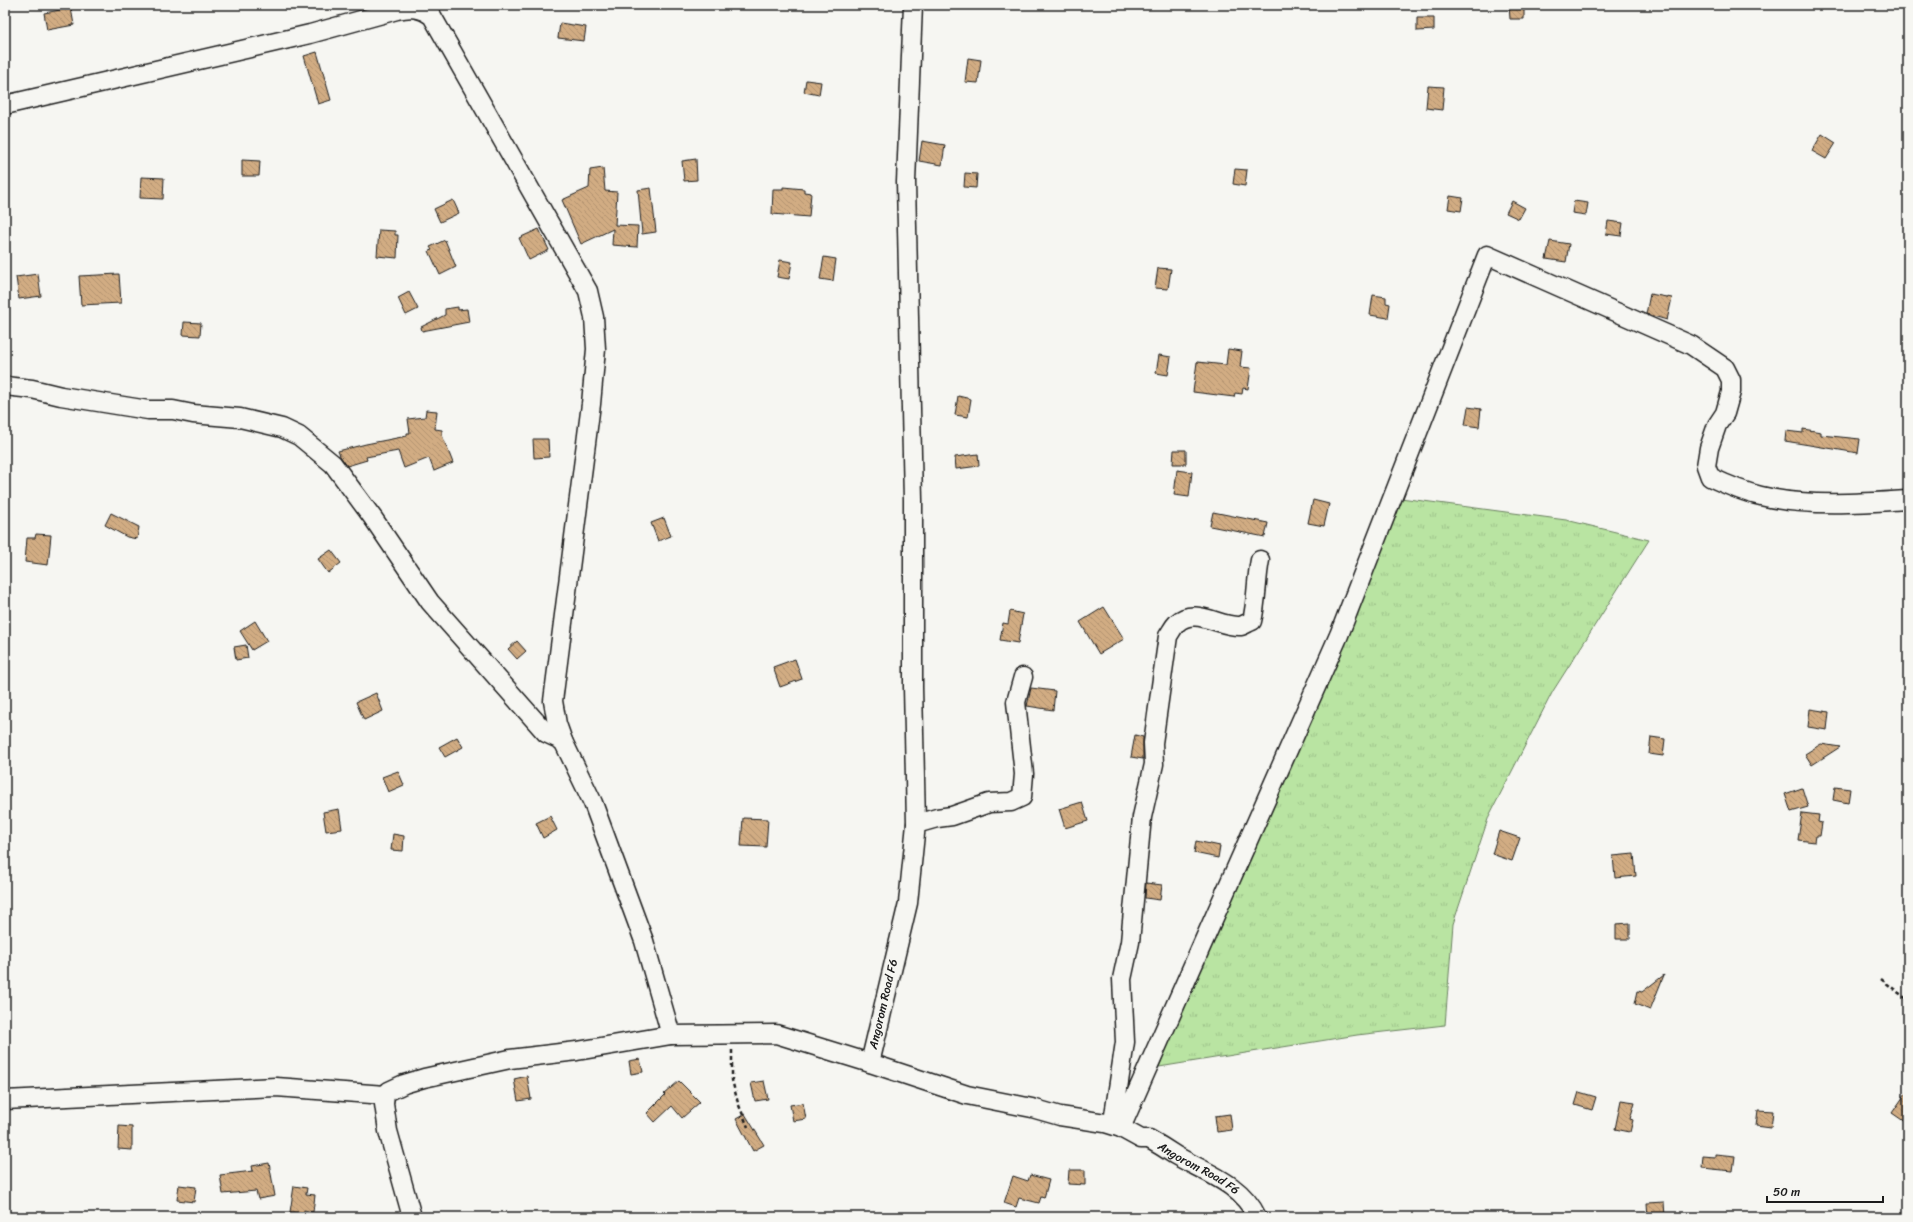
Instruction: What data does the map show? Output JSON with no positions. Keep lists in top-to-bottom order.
{
  "streets": {
    "street": ["Angorom Road F6"]
  },
  "scale_bar": "50 m"
}
